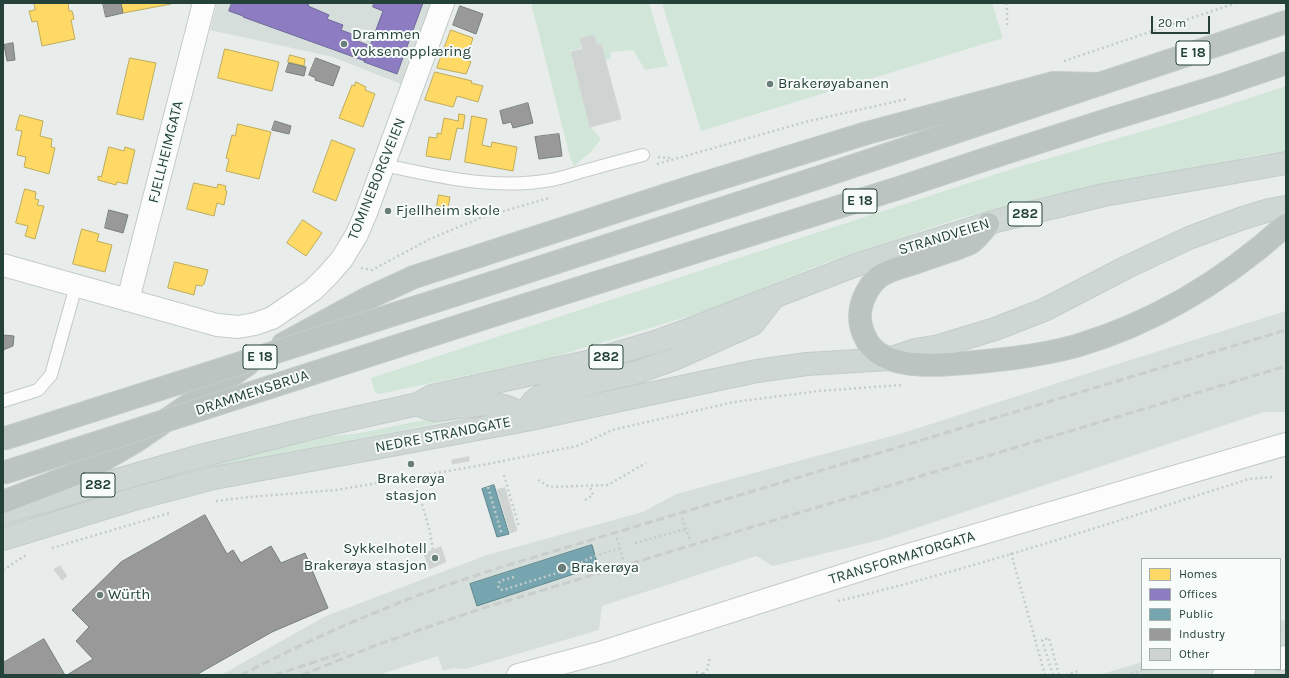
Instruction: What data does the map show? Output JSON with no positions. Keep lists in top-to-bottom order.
{
  "streets": {
    "highway": ["E 18", "DRAMMENSBRUA"],
    "main road": ["282", "STRANDVEIEN", "NEDRE STRANDGATE"],
    "street": ["FJELLHEIMGATA", "TOMINEBORGVEIEN", "TRANSFORMATORGATA"]
  },
  "crossings": [
    ["FJELLHEIMGATA", "TOMINEBORGVEIEN"],
    ["282", "STRANDVEIEN"],
    ["282", "NEDRE STRANDGATE"]
  ],
  "places": [
    "Drammen voksenopplæring",
    "Brakerøyabanen",
    "Fjellheim skole",
    "Brakerøya stasjon",
    "Sykkelhotell Brakerøya stasjon",
    "Brakerøya",
    "Würth"
  ],
  "legend": [
    "Homes",
    "Offices",
    "Public",
    "Industry",
    "Other"
  ],
  "scale_bar": "20 m"
}
